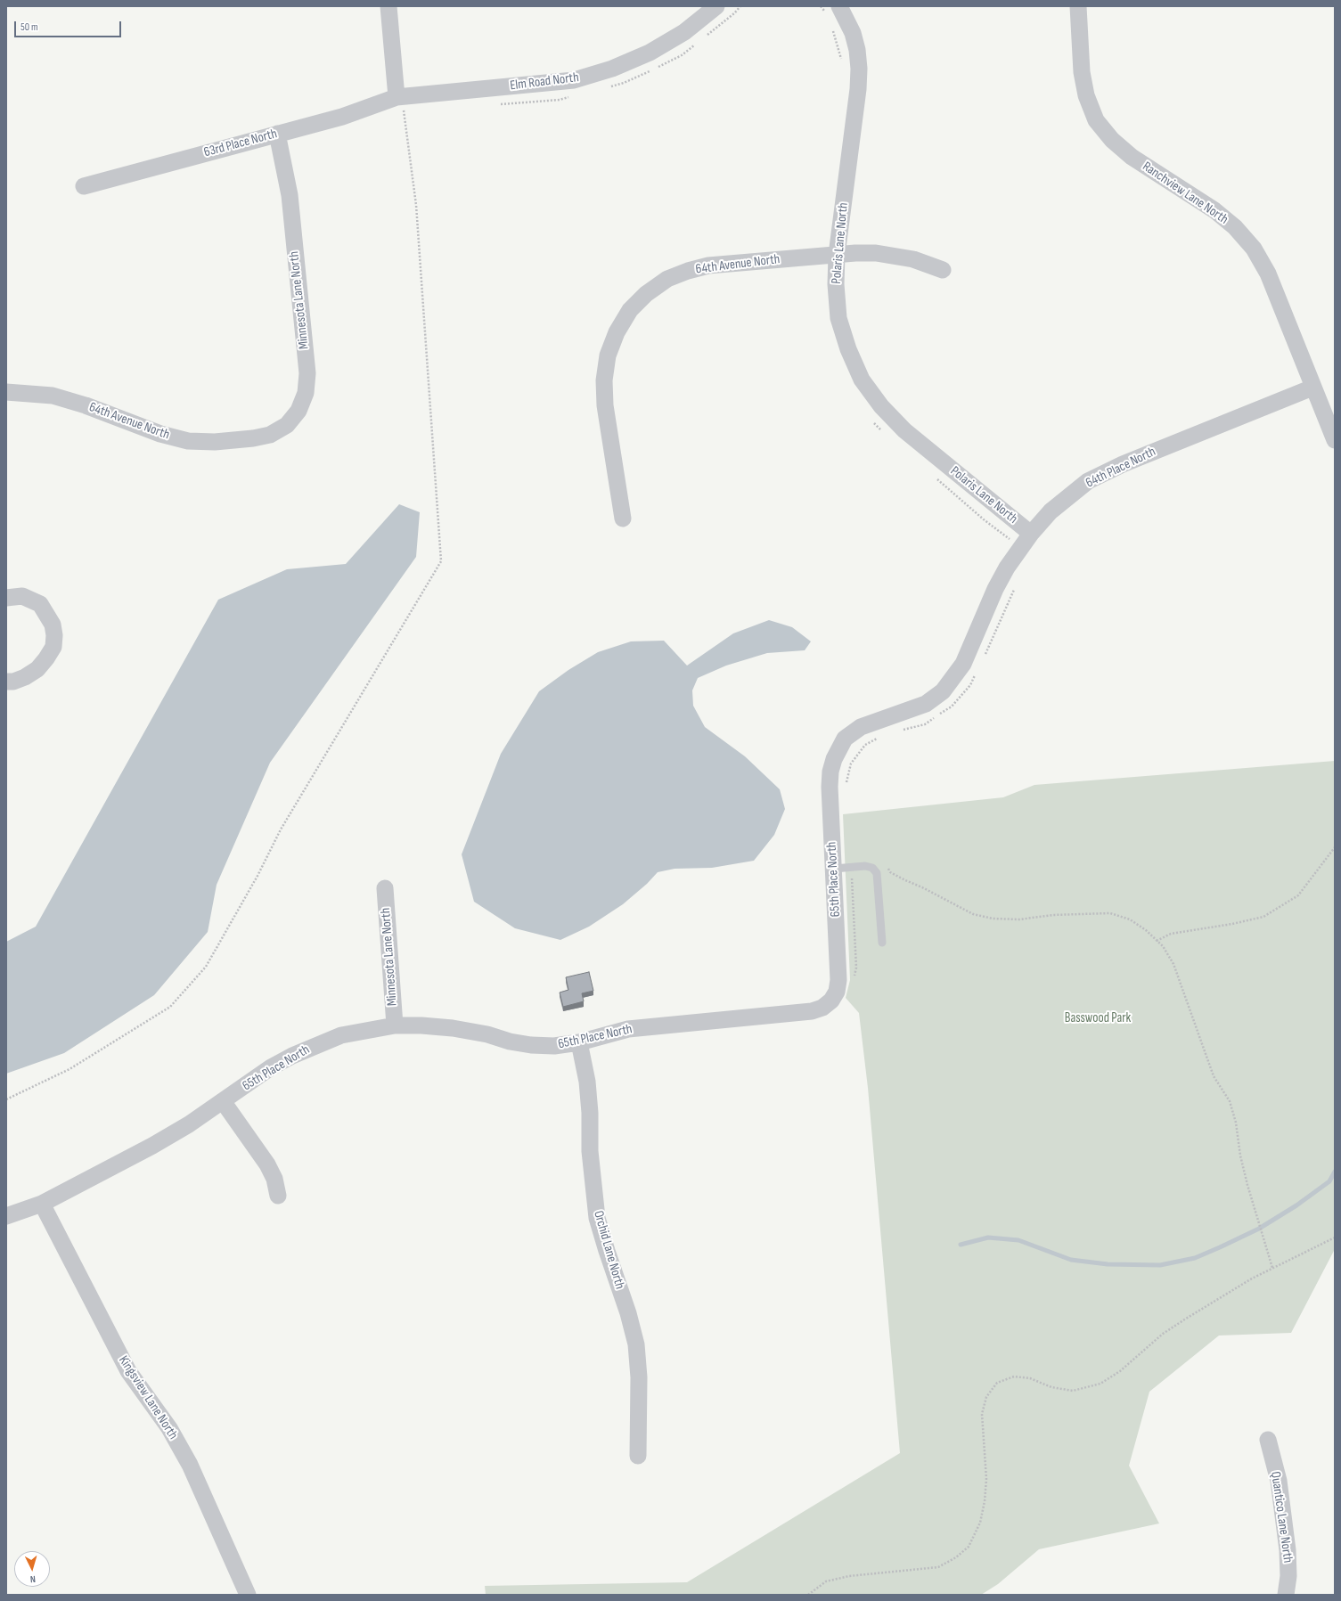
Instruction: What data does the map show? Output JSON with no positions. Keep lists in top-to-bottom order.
{
  "streets": {
    "street": [
      "Elm Road North",
      "63rd Place North",
      "Ranchview Lane North",
      "Polaris Lane North",
      "64th Avenue North",
      "Minnesota Lane North",
      "64th Place North",
      "65th Place North",
      "Orchid Lane North",
      "Kingsview Lane North",
      "Quantico Lane North"
    ]
  },
  "crossings": [
    ["Elm Road North", "63rd Place North"],
    ["63rd Place North", "Minnesota Lane North"],
    ["Ranchview Lane North", "64th Place North"],
    ["Polaris Lane North", "64th Avenue North"],
    ["Polaris Lane North", "64th Place North"],
    ["64th Avenue North", "Minnesota Lane North"],
    ["Minnesota Lane North", "65th Place North"],
    ["64th Place North", "65th Place North"],
    ["65th Place North", "Orchid Lane North"],
    ["65th Place North", "Kingsview Lane North"]
  ],
  "parks": ["Basswood Park"],
  "scale_bar": "50 m",
  "north": "bottom"
}
